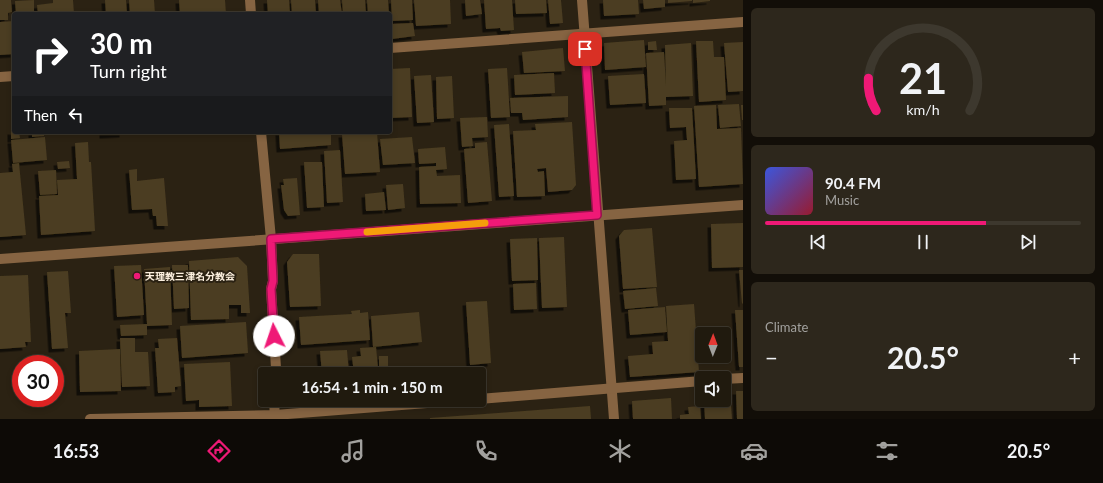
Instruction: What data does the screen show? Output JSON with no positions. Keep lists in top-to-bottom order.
{
  "places": ["天理教三津名分教会"],
  "north": "top",
  "page": {
    "turn": ["30 m", "Turn right"],
    "then": "Then",
    "song": ["90.4 FM", "Music"],
    "tile": "Climate",
    "heat": ["−", "20.5°", "+"],
    "limit": "30",
    "trip": "16:54 · 1 min · 150 m",
    "tabs": ["16:53", "20.5°"],
    "gauge": ["21", "km/h"]
  }
}
